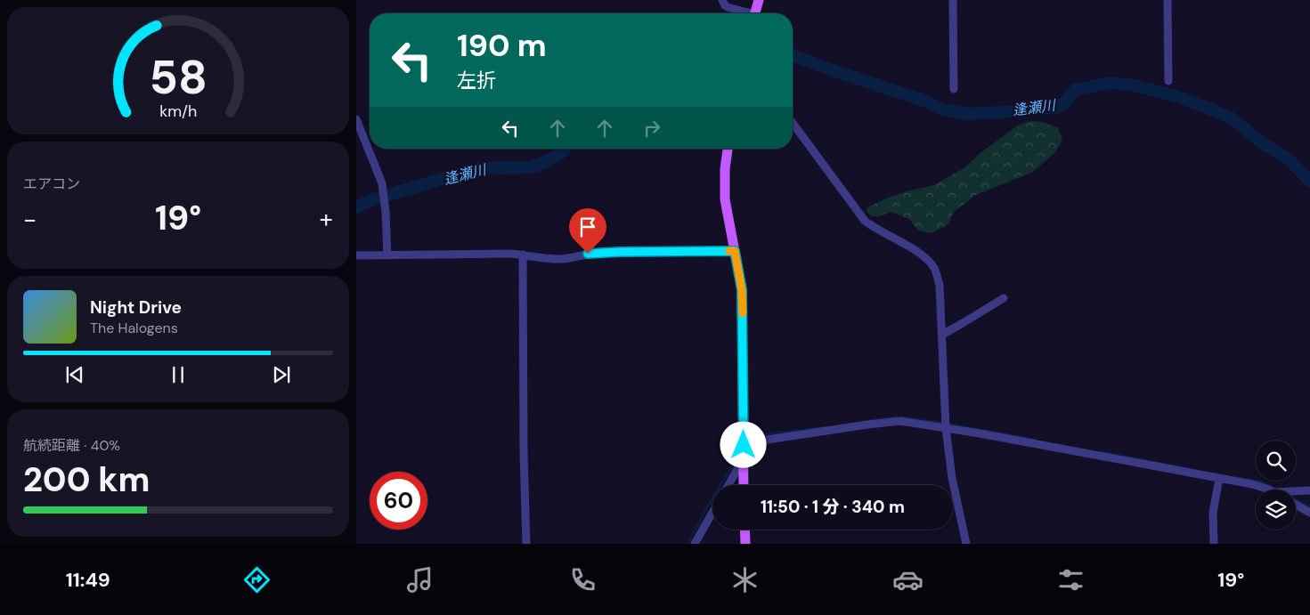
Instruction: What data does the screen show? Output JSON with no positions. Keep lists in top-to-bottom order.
{
  "water": ["逢瀬川"],
  "page": {
    "turn": ["190 m", "左折"],
    "tile": [
      "エアコン",
      ["航続距離 · 40%", "200 km"]
    ],
    "heat": ["−", "19°", "+"],
    "song": ["Night Drive", "The Halogens"],
    "limit": "60",
    "trip": "11:50 · 1 分 · 340 m",
    "tabs": ["11:49", "19°"],
    "gauge": ["58", "km/h"]
  }
}
